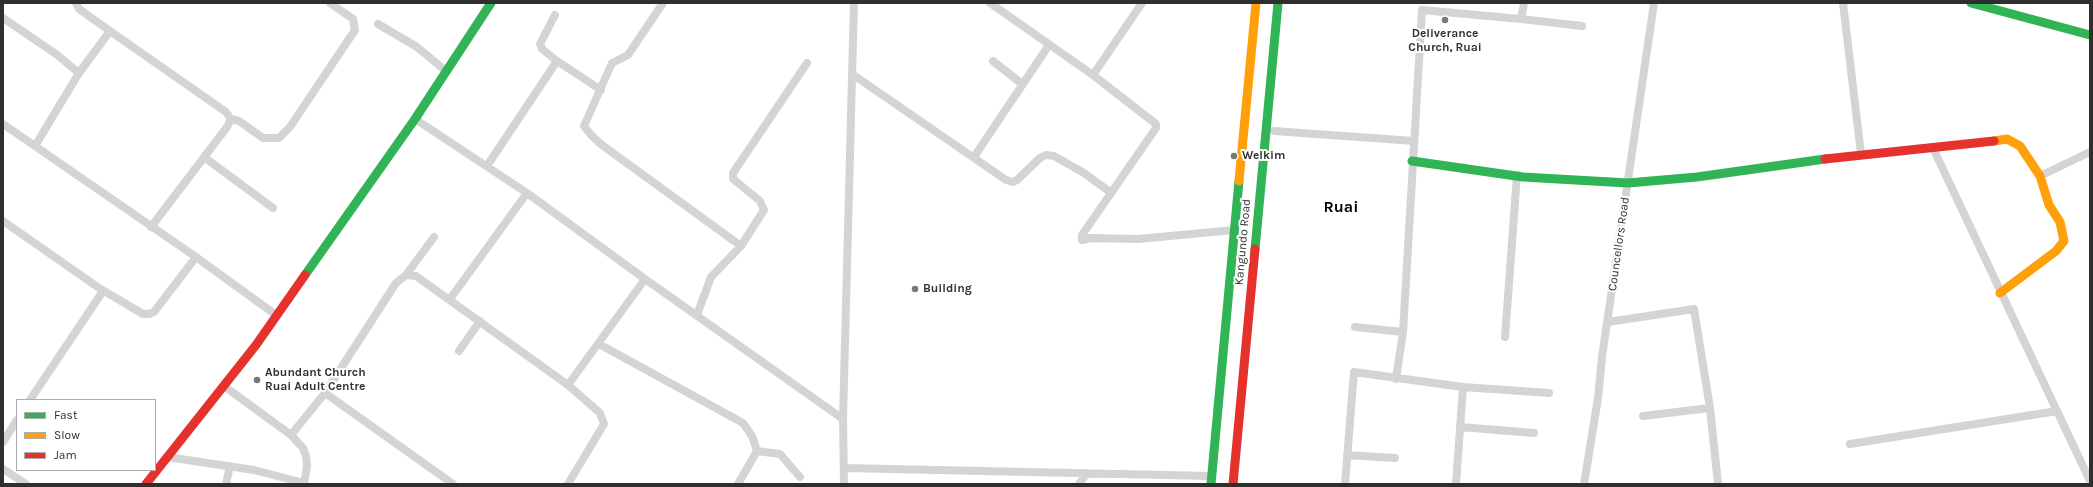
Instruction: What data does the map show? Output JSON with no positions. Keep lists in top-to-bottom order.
{
  "streets": {
    "main road": ["Kangundo Road"],
    "street": ["Councellors Road"]
  },
  "districts": ["Ruai"],
  "places": [
    "Deliverance Church, Ruai",
    "Welkim",
    "Building",
    "Abundant Church Ruai Adult Centre"
  ],
  "legend": ["Fast", "Slow", "Jam"]
}
